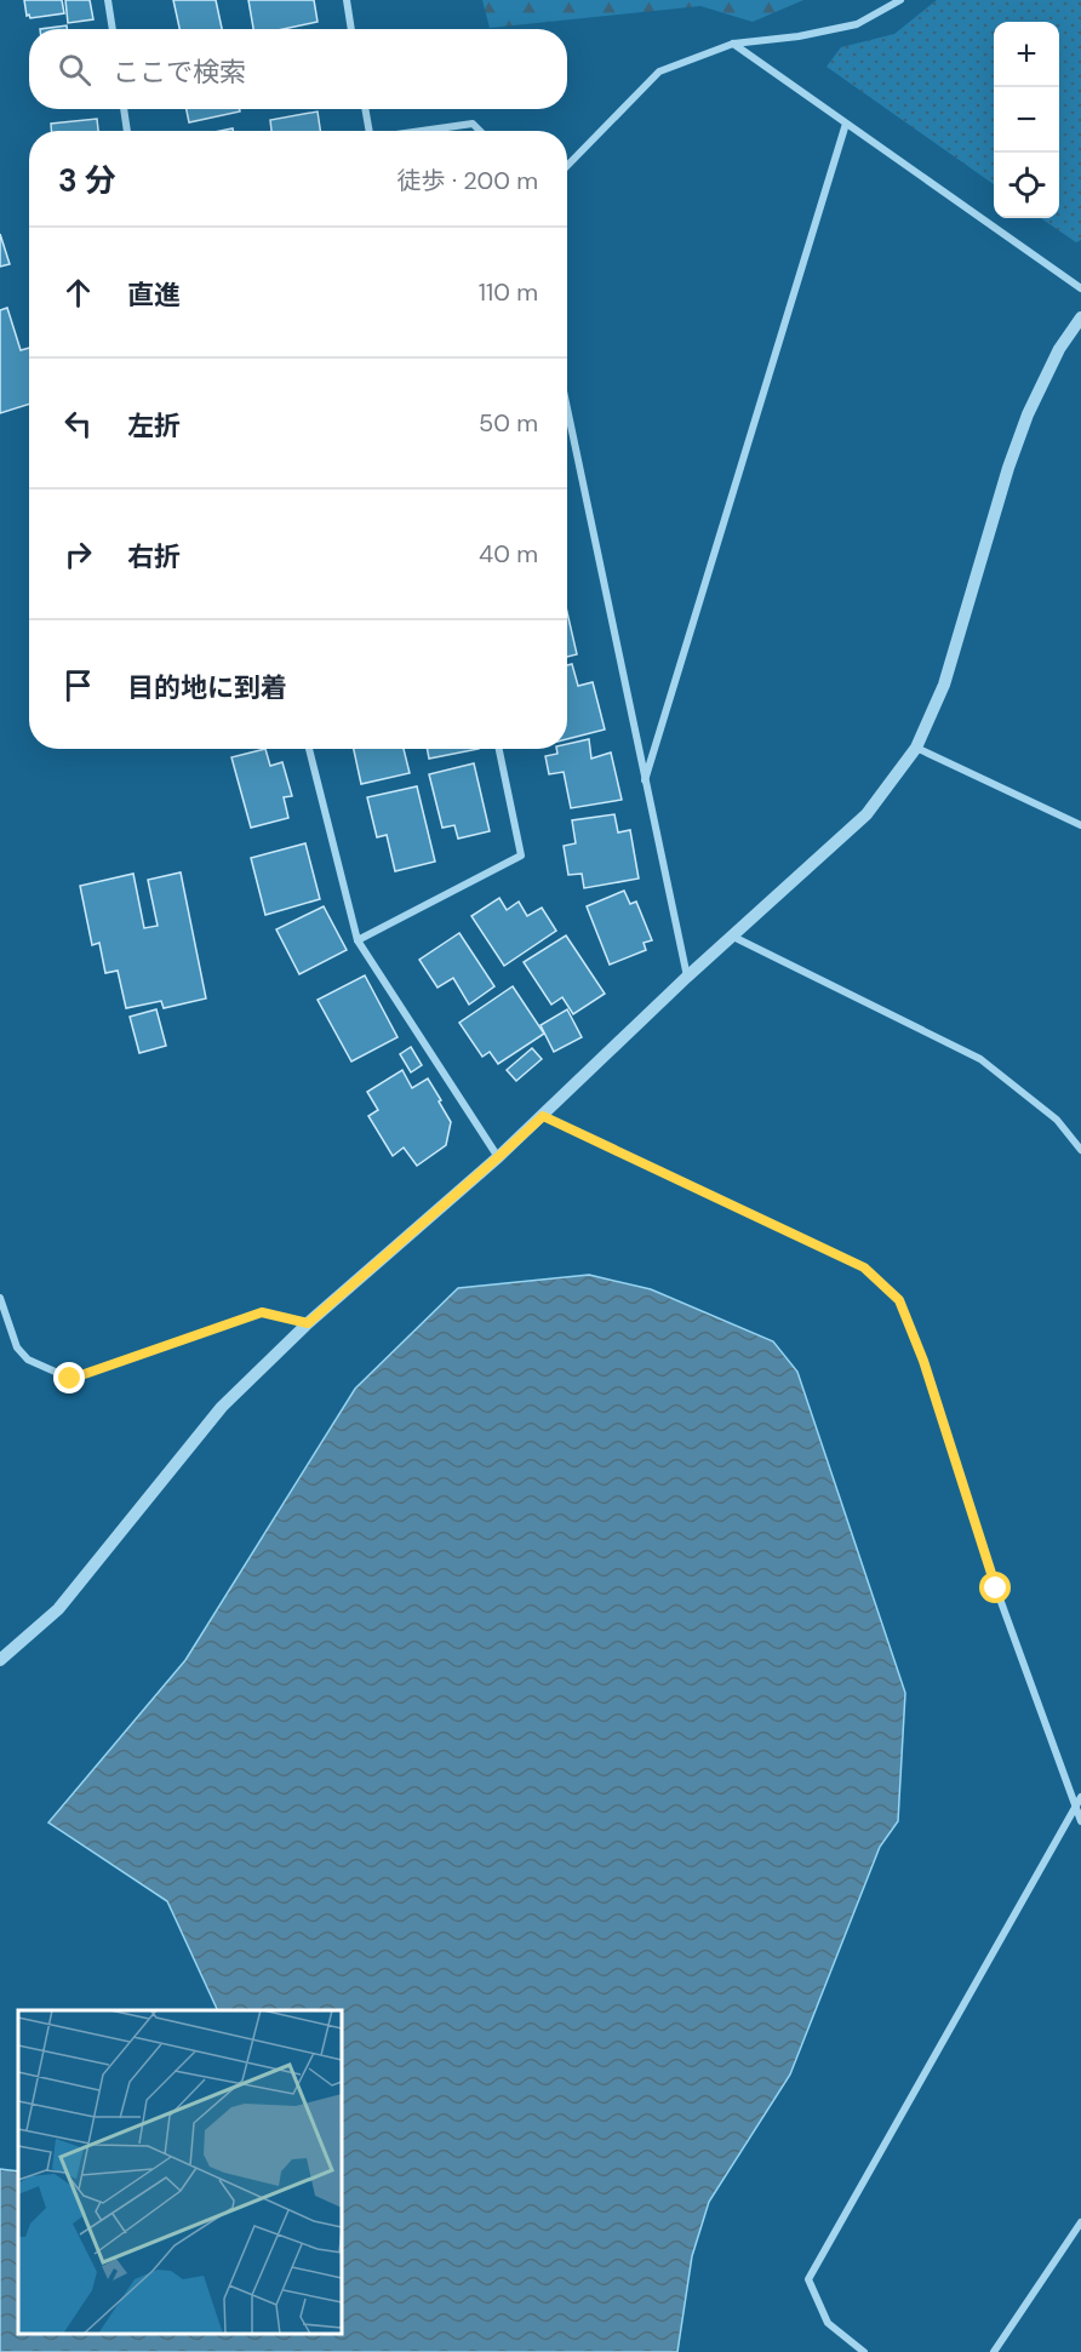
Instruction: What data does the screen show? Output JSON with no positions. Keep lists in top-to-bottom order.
{
  "page": {
    "map_buttons": ["+", "−"],
    "search": "ここで検索",
    "heading": ["3 分", "徒歩 · 200 m"],
    "list": [
      ["直進", "110 m"],
      ["左折", "50 m"],
      ["右折", "40 m"],
      "目的地に到着"
    ]
  }
}
